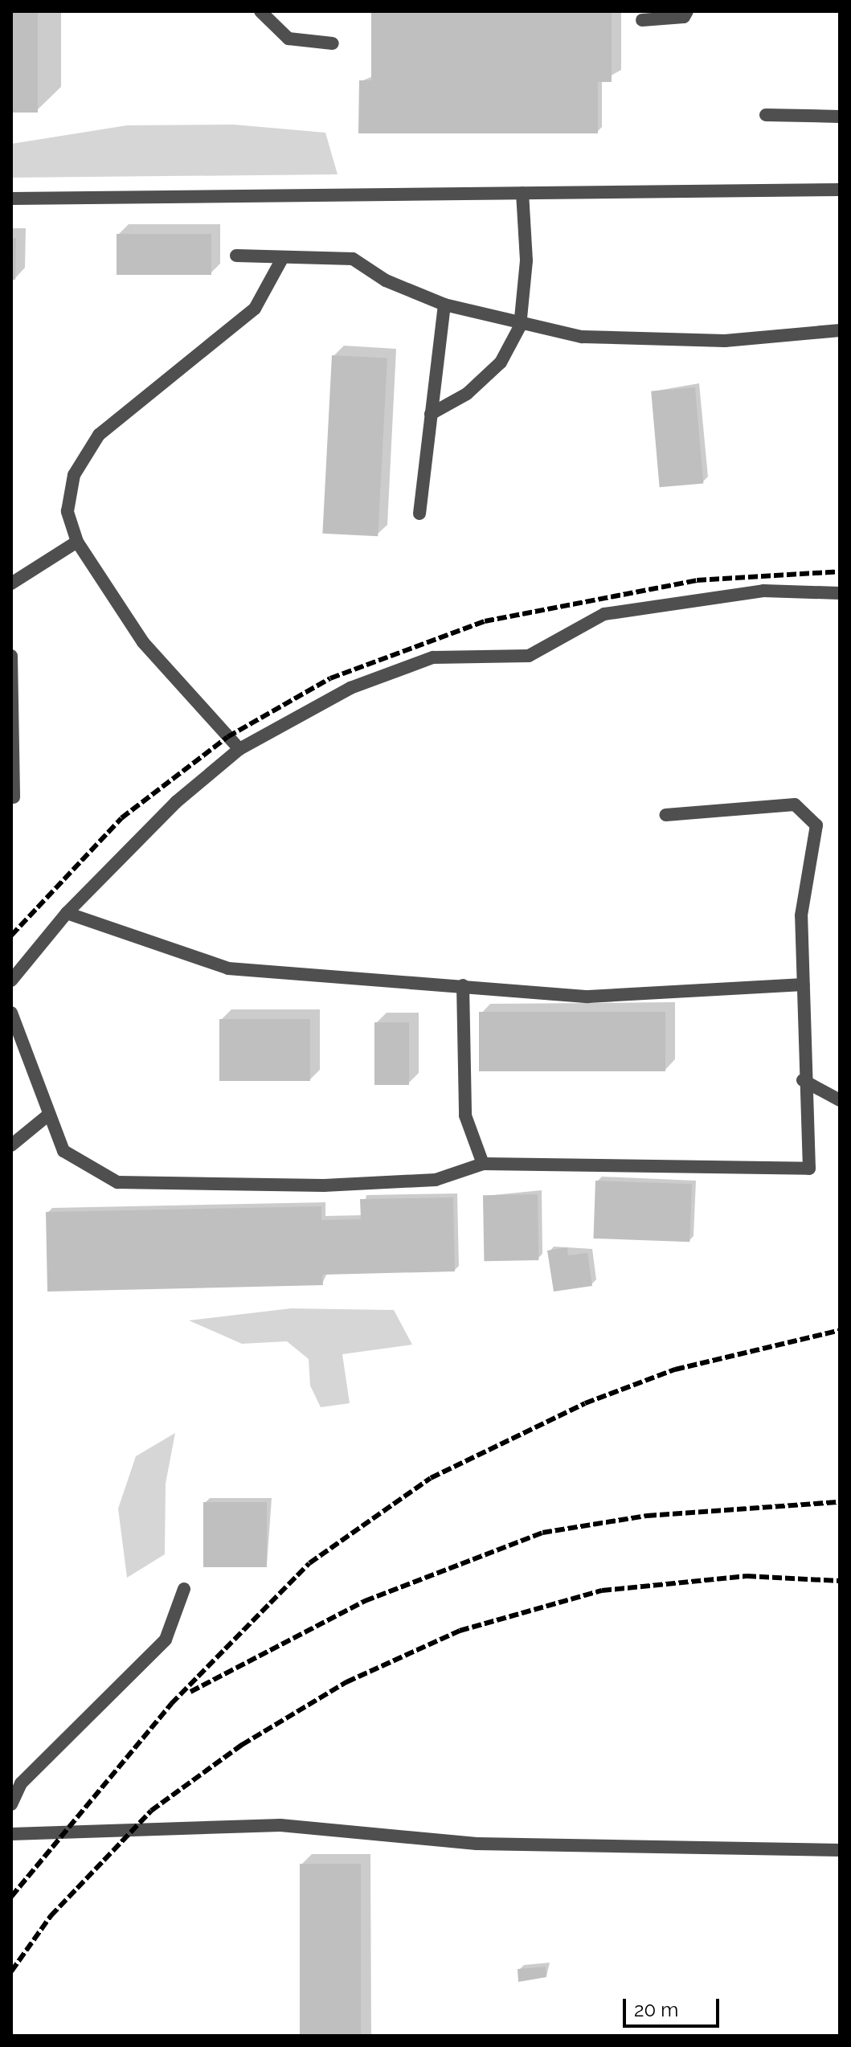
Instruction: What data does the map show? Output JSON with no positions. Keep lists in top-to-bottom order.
{
  "scale_bar": "20 m"
}
